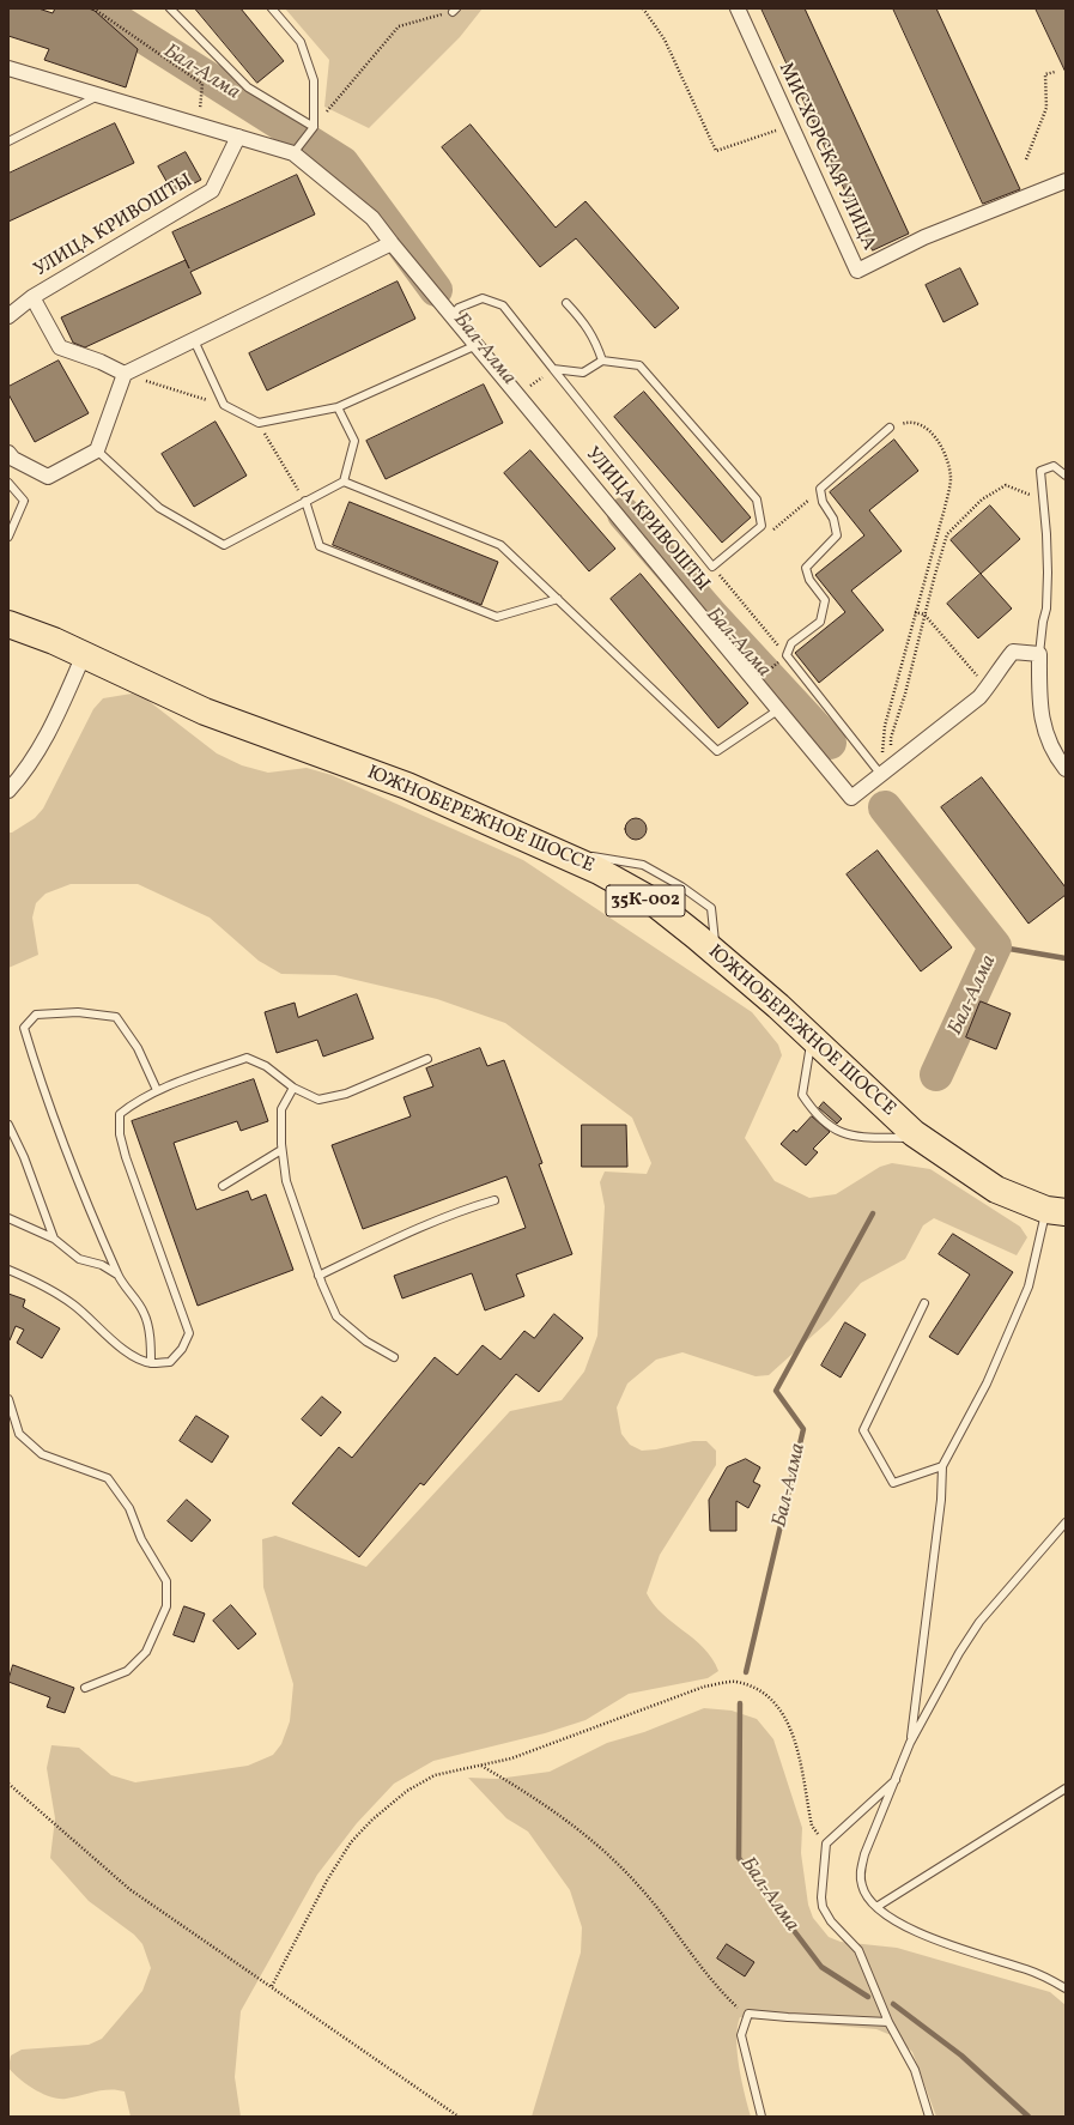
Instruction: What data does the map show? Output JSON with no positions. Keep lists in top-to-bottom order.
{
  "streets": {
    "highway": ["ЮЖНОБЕРЕЖНОЕ ШОССЕ", "35К-002"],
    "street": ["МИСХОРСКАЯ УЛИЦА", "УЛИЦА КРИВОШТЫ"]
  },
  "water": ["Бал-Алма"]
}
